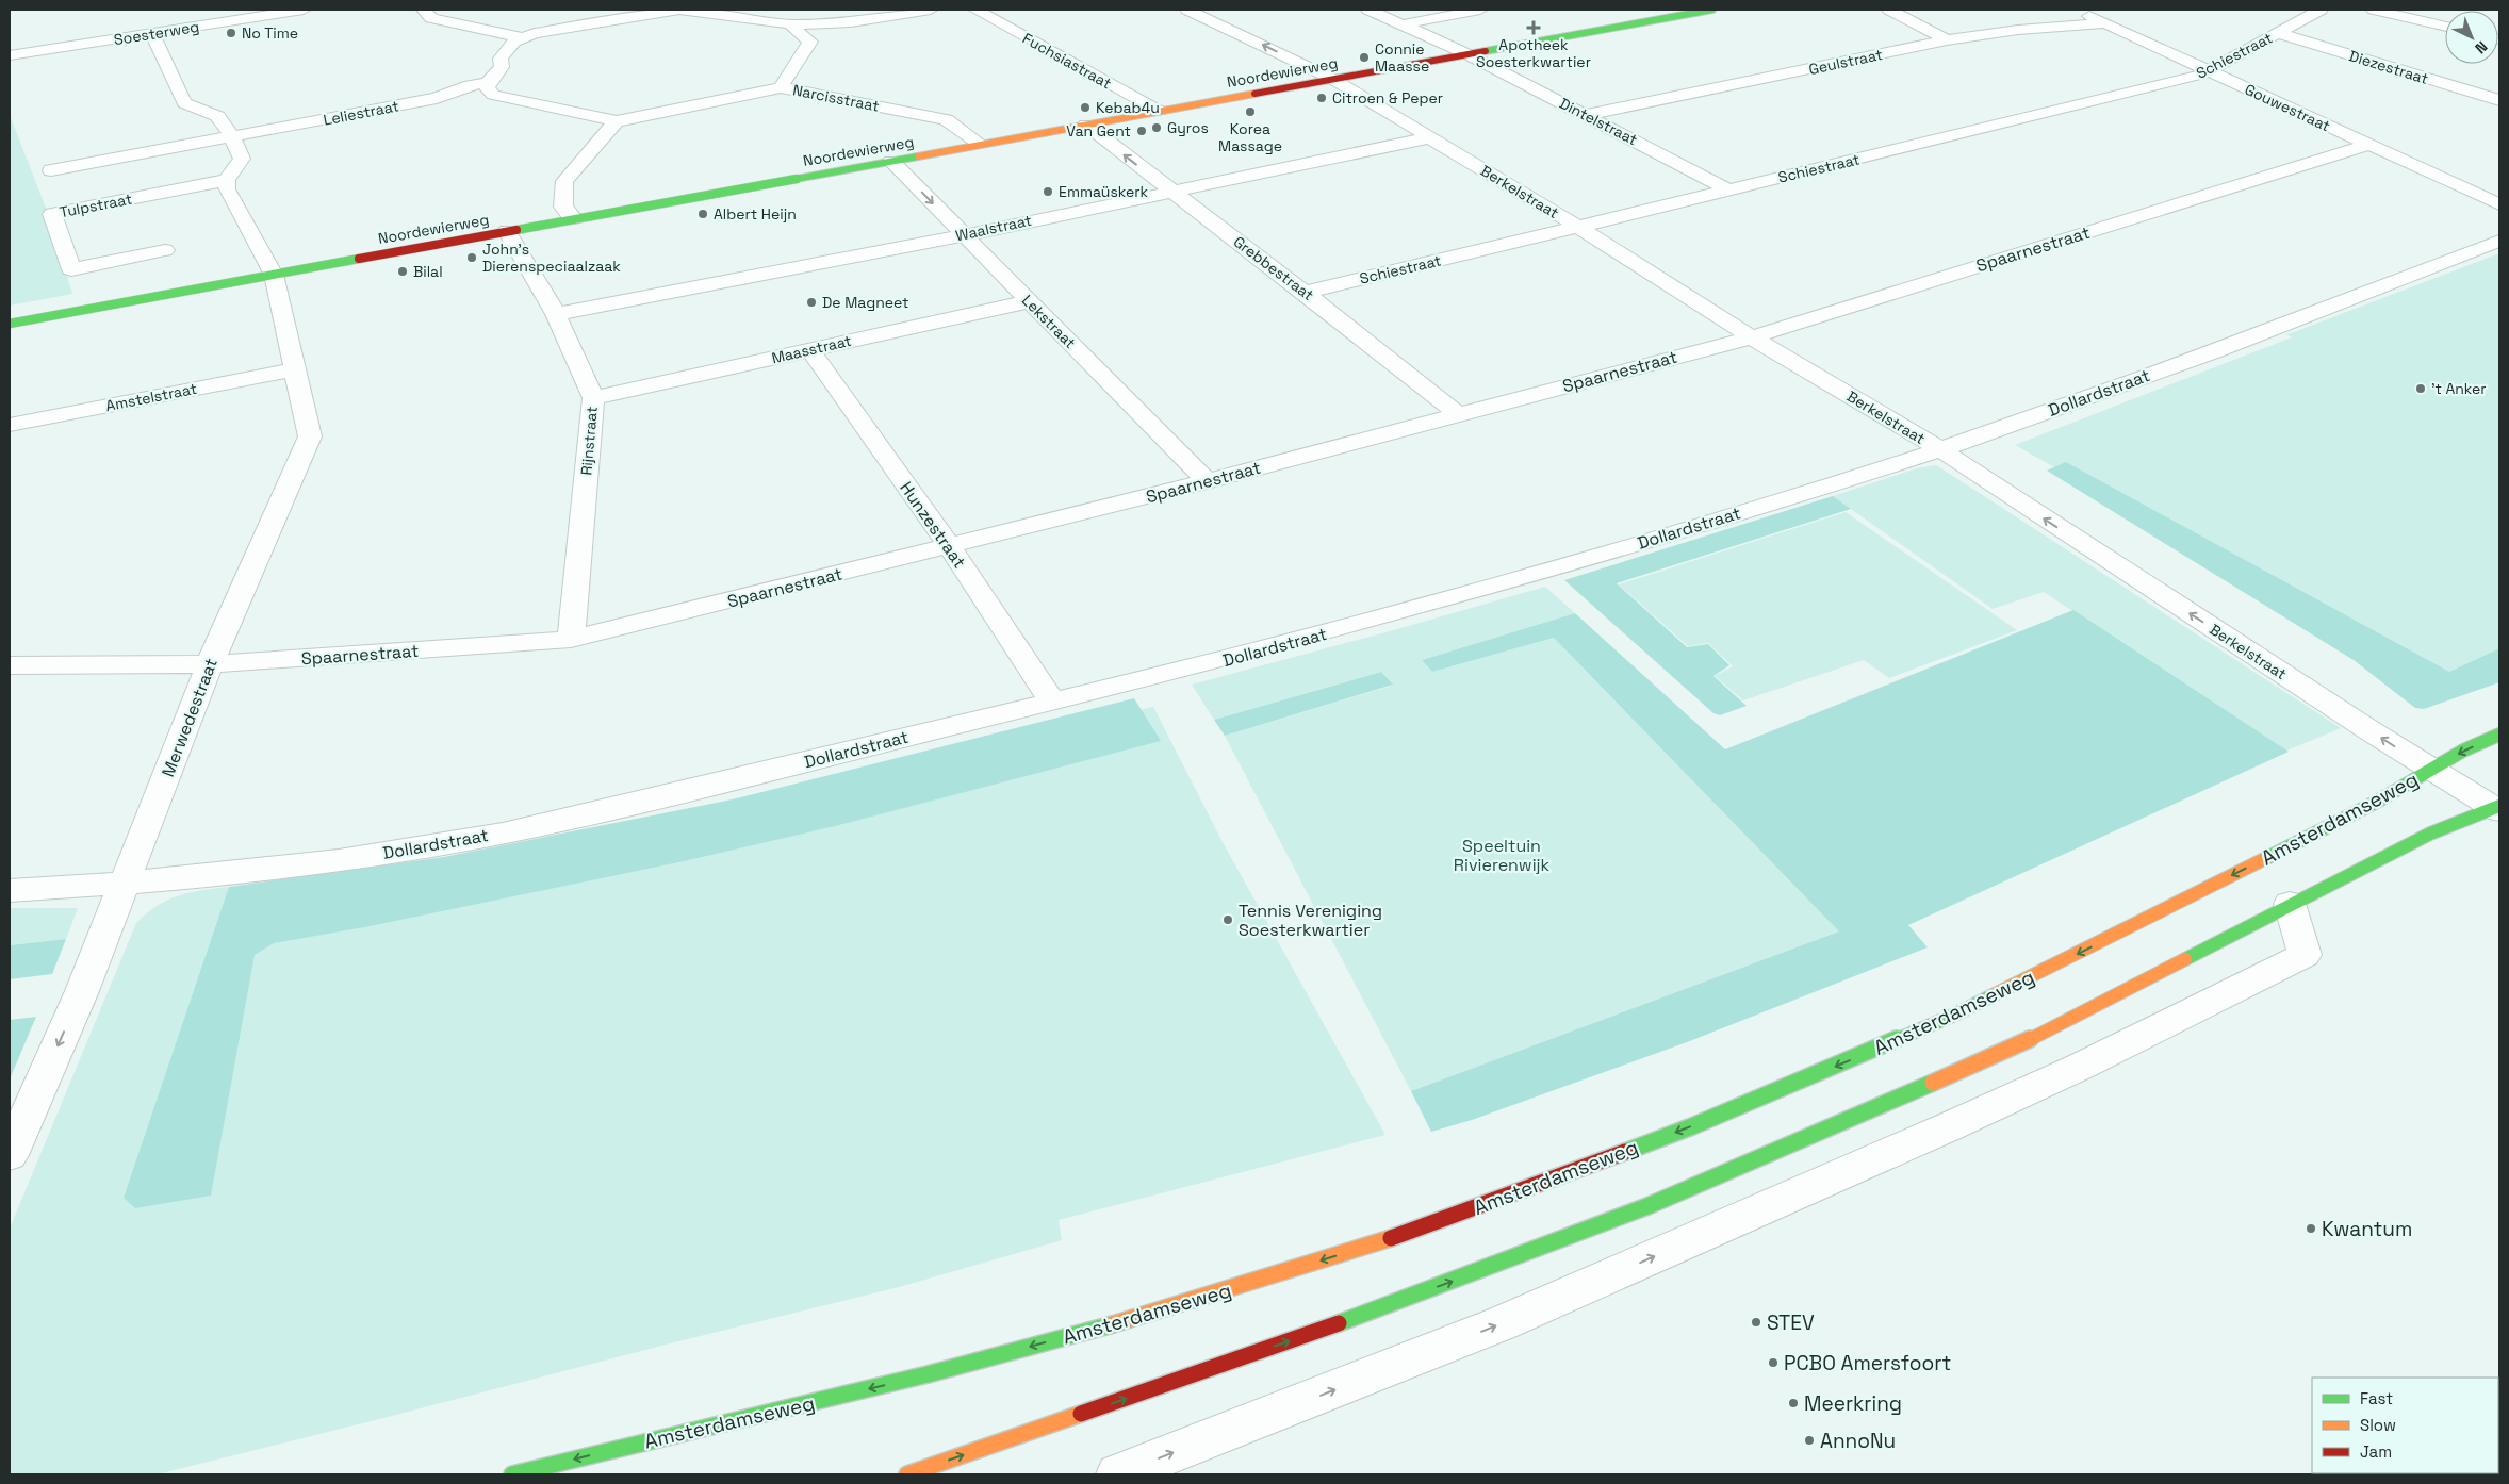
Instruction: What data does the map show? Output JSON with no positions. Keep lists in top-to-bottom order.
{
  "streets": {
    "main road": ["Noordewierweg", "Amsterdamseweg"],
    "street": [
      "Soesterweg",
      "Schiestraat",
      "Fuchsiastraat",
      "Geulstraat",
      "Diezestraat",
      "Narcisstraat",
      "Gouwestraat",
      "Leliestraat",
      "Dintelstraat",
      "Berkelstraat",
      "Tulpstraat",
      "Waalstraat",
      "Spaarnestraat",
      "Grebbestraat",
      "Lekstraat",
      "Maasstraat",
      "Dollardstraat",
      "Amstelstraat",
      "Rijnstraat",
      "Hunzestraat",
      "Merwedestraat"
    ]
  },
  "crossings": [
    ["Schiestraat", "Diezestraat"],
    ["Schiestraat", "Gouwestraat"],
    ["Schiestraat", "Dintelstraat"],
    ["Schiestraat", "Berkelstraat"],
    ["Schiestraat", "Grebbestraat"],
    ["Fuchsiastraat", "Noordewierweg"],
    ["Geulstraat", "Gouwestraat"],
    ["Geulstraat", "Dintelstraat"],
    ["Noordewierweg", "Narcisstraat"],
    ["Noordewierweg", "Dintelstraat"],
    ["Noordewierweg", "Berkelstraat"],
    ["Noordewierweg", "Grebbestraat"],
    ["Noordewierweg", "Lekstraat"],
    ["Noordewierweg", "Rijnstraat"],
    ["Noordewierweg", "Merwedestraat"],
    ["Gouwestraat", "Spaarnestraat"],
    ["Berkelstraat", "Waalstraat"],
    ["Berkelstraat", "Spaarnestraat"],
    ["Berkelstraat", "Dollardstraat"],
    ["Berkelstraat", "Amsterdamseweg"],
    ["Waalstraat", "Grebbestraat"],
    ["Waalstraat", "Lekstraat"],
    ["Waalstraat", "Rijnstraat"],
    ["Spaarnestraat", "Grebbestraat"],
    ["Spaarnestraat", "Lekstraat"],
    ["Spaarnestraat", "Rijnstraat"],
    ["Spaarnestraat", "Hunzestraat"],
    ["Spaarnestraat", "Merwedestraat"],
    ["Lekstraat", "Maasstraat"],
    ["Maasstraat", "Rijnstraat"],
    ["Maasstraat", "Hunzestraat"],
    ["Dollardstraat", "Hunzestraat"],
    ["Dollardstraat", "Merwedestraat"],
    ["Amstelstraat", "Merwedestraat"]
  ],
  "one_way": ["Berkelstraat"],
  "parks": ["Speeltuin Rivierenwijk"],
  "places": {
    "health": ["Apotheek Soesterkwartier"],
    "other": [
      "No Time",
      "Connie Maasse",
      "Citroen & Peper",
      "Kebab4u",
      "Korea Massage",
      "Gyros",
      "Van Gent",
      "Emmaüskerk",
      "Albert Heijn",
      "John's Dierenspeciaalzaak",
      "Bilal",
      "De Magneet",
      "'t Anker",
      "Tennis Vereniging Soesterkwartier",
      "Kwantum",
      "STEV",
      "PCBO Amersfoort",
      "Meerkring",
      "AnnoNu"
    ]
  },
  "legend": ["Fast", "Slow", "Jam"],
  "north": "bottom right"
}
